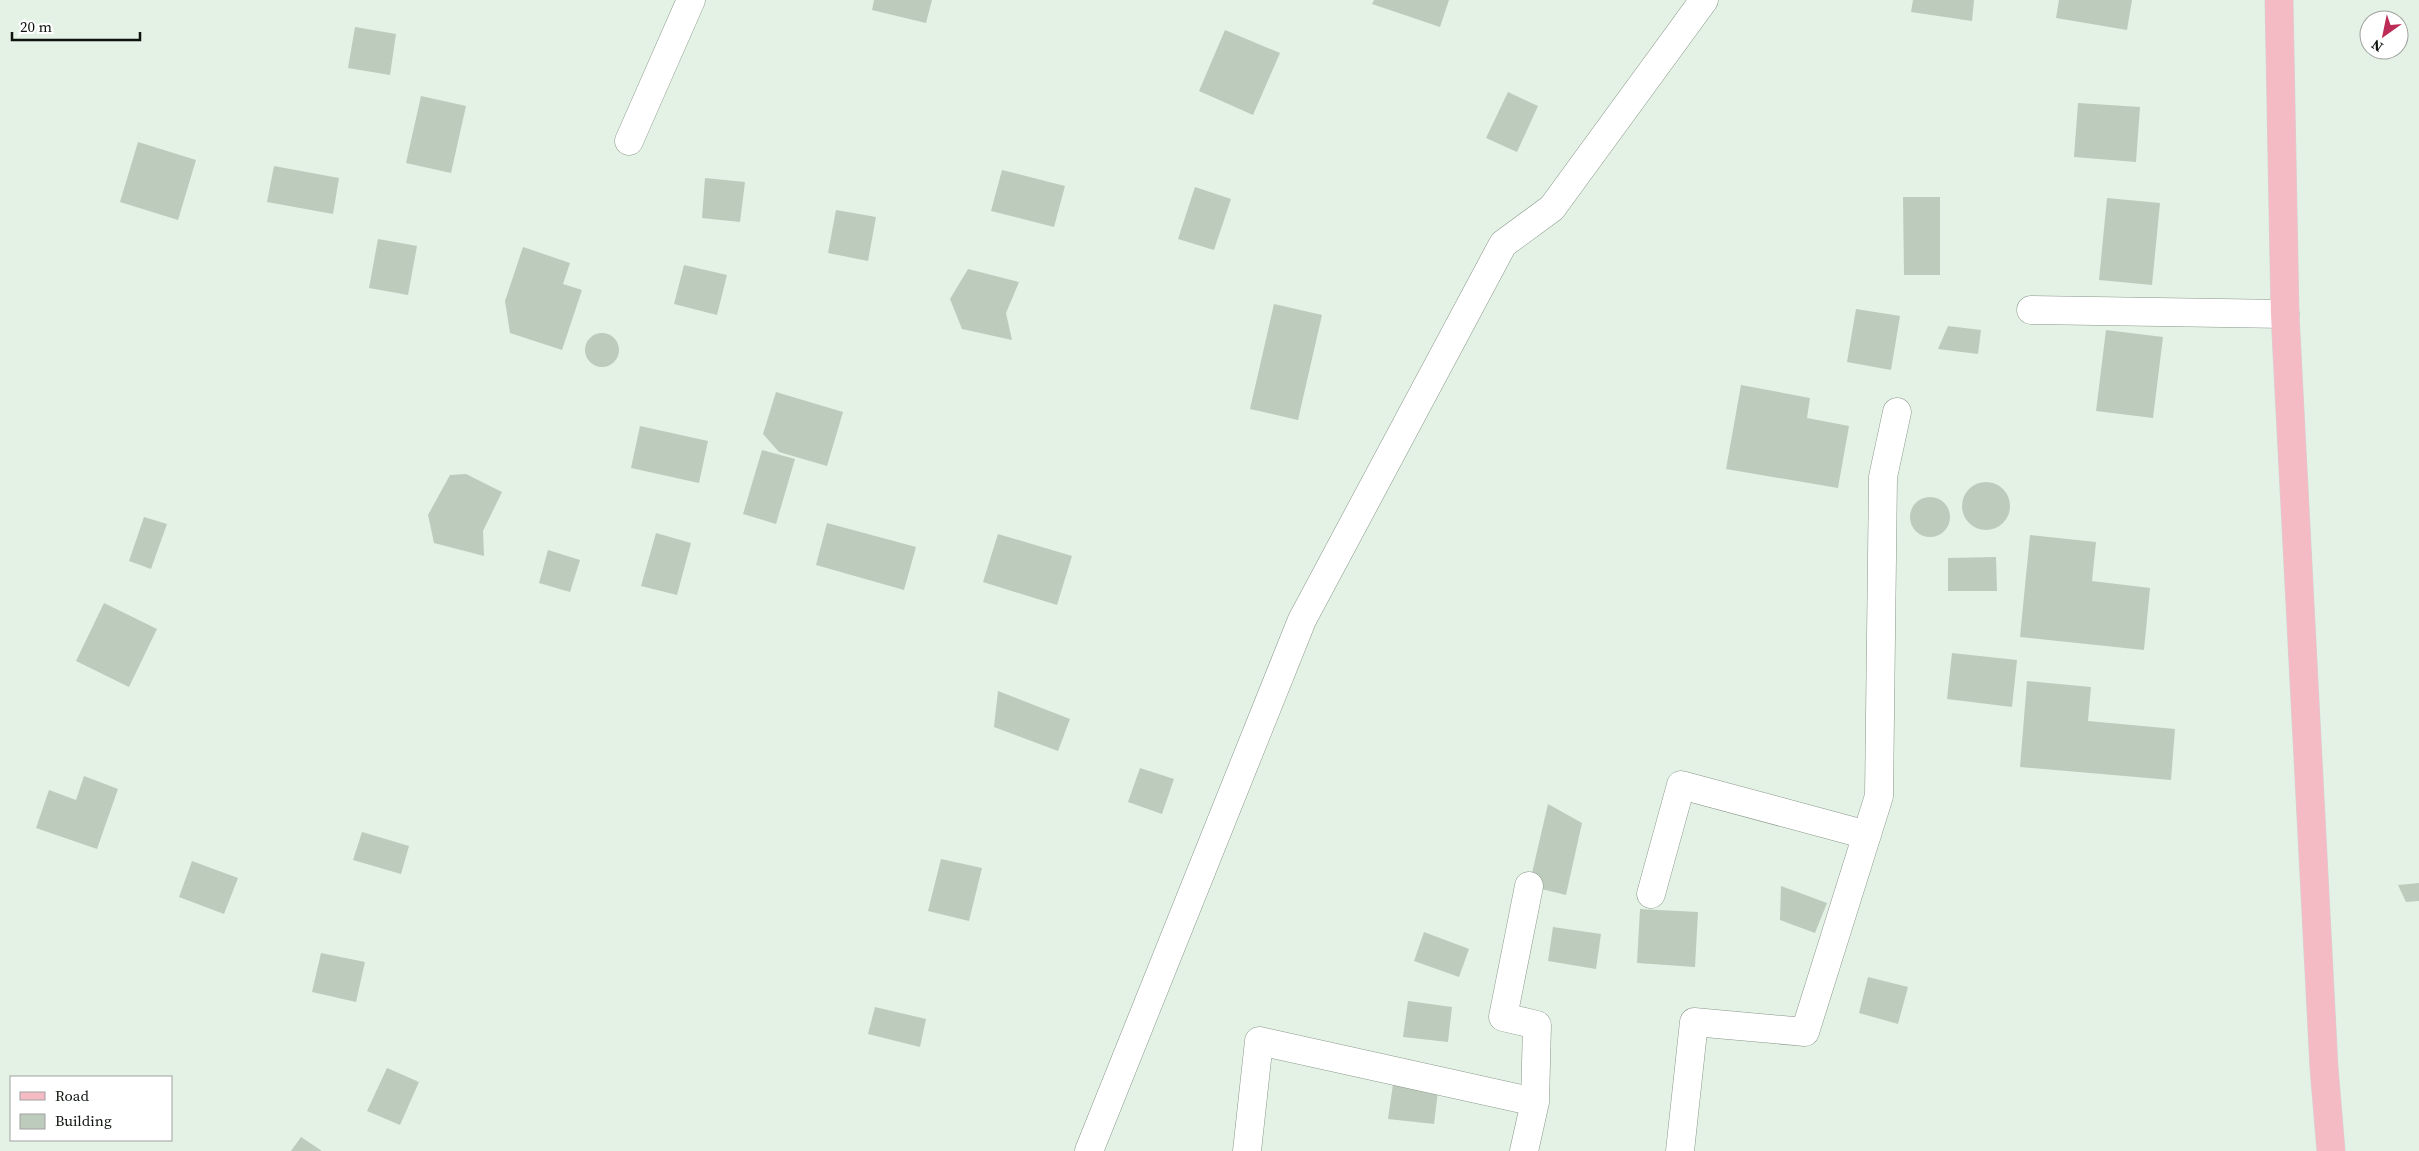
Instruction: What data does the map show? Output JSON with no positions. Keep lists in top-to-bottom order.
{
  "legend": ["Road", "Building"],
  "scale_bar": "20 m",
  "north": "bottom left"
}
